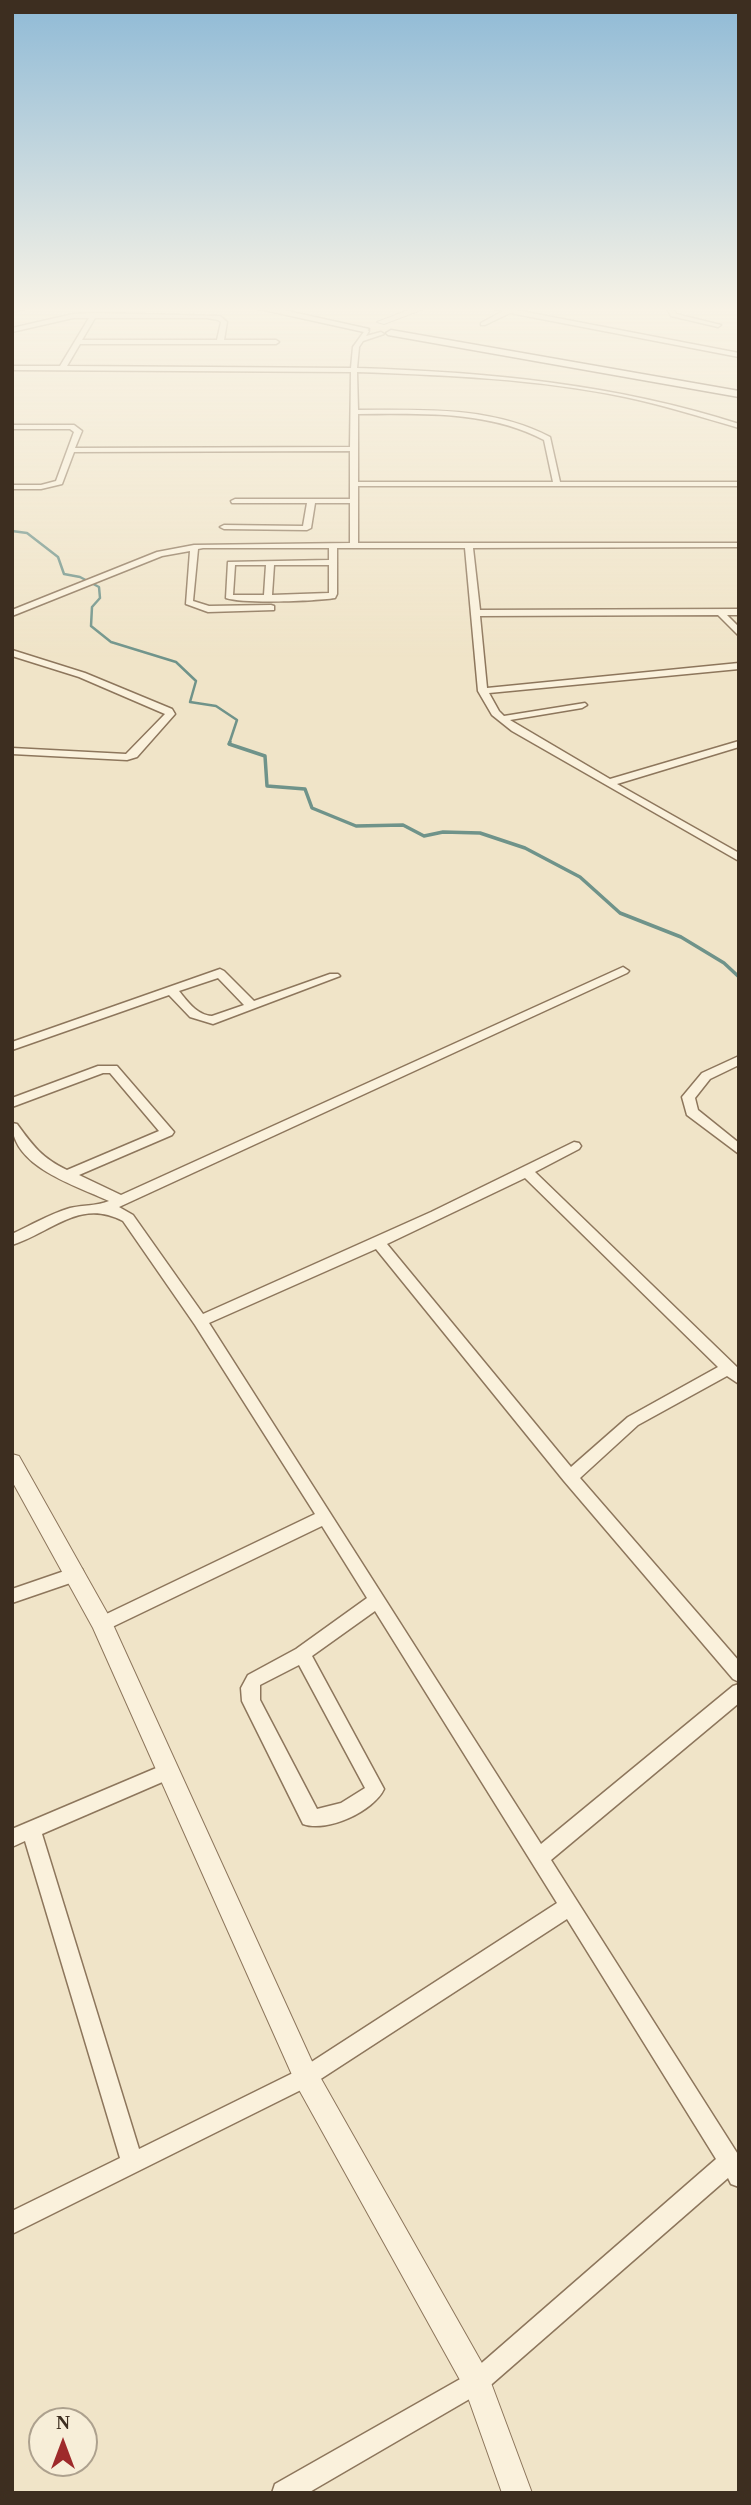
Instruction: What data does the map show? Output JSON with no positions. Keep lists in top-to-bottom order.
{
  "north": "top"
}
